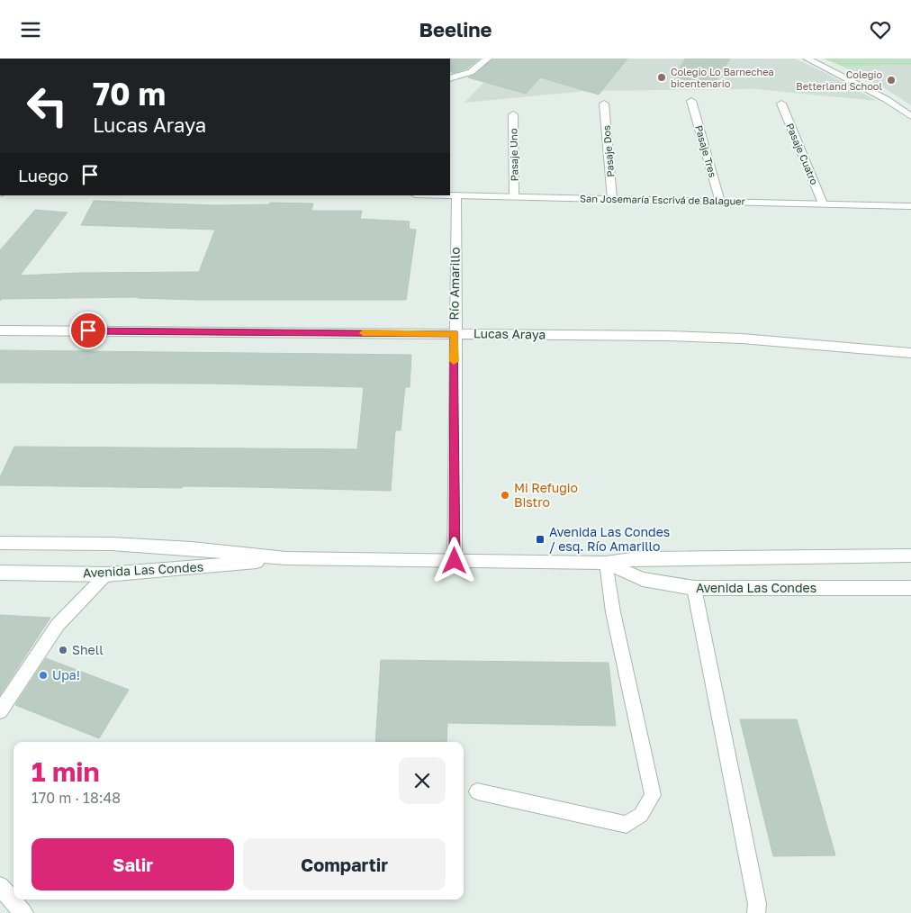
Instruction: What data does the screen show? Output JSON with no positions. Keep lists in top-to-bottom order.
{
  "streets": {
    "street": [
      "Pasaje Dos",
      "Pasaje Tres",
      "Pasaje Cuatro",
      "Pasaje Uno",
      "San Josemaría Escrivá de Balaguer",
      "Río Amarillo",
      "Lucas Araya",
      "Avenida Las Condes"
    ]
  },
  "crossings": [
    ["Pasaje Dos", "San Josemaría Escrivá de Balaguer"],
    ["Pasaje Tres", "San Josemaría Escrivá de Balaguer"],
    ["Pasaje Cuatro", "San Josemaría Escrivá de Balaguer"],
    ["Pasaje Uno", "San Josemaría Escrivá de Balaguer"],
    ["San Josemaría Escrivá de Balaguer", "Río Amarillo"],
    ["Río Amarillo", "Lucas Araya"],
    ["Río Amarillo", "Avenida Las Condes"]
  ],
  "places": {
    "other": [
      "Colegio Lo Barnechea bicentenario",
      "Colegio Betterland School",
      "Mi Refugio Bistro",
      "Shell",
      "Upa!"
    ],
    "transit": ["Avenida Las Condes / esq. Río Amarillo"]
  },
  "page": {
    "header": "Beeline",
    "turn": ["70 m", "Lucas Araya"],
    "then": "Luego",
    "heading": ["1 min", "170 m · 18:48"],
    "buttons": ["Salir", "Compartir"]
  }
}
